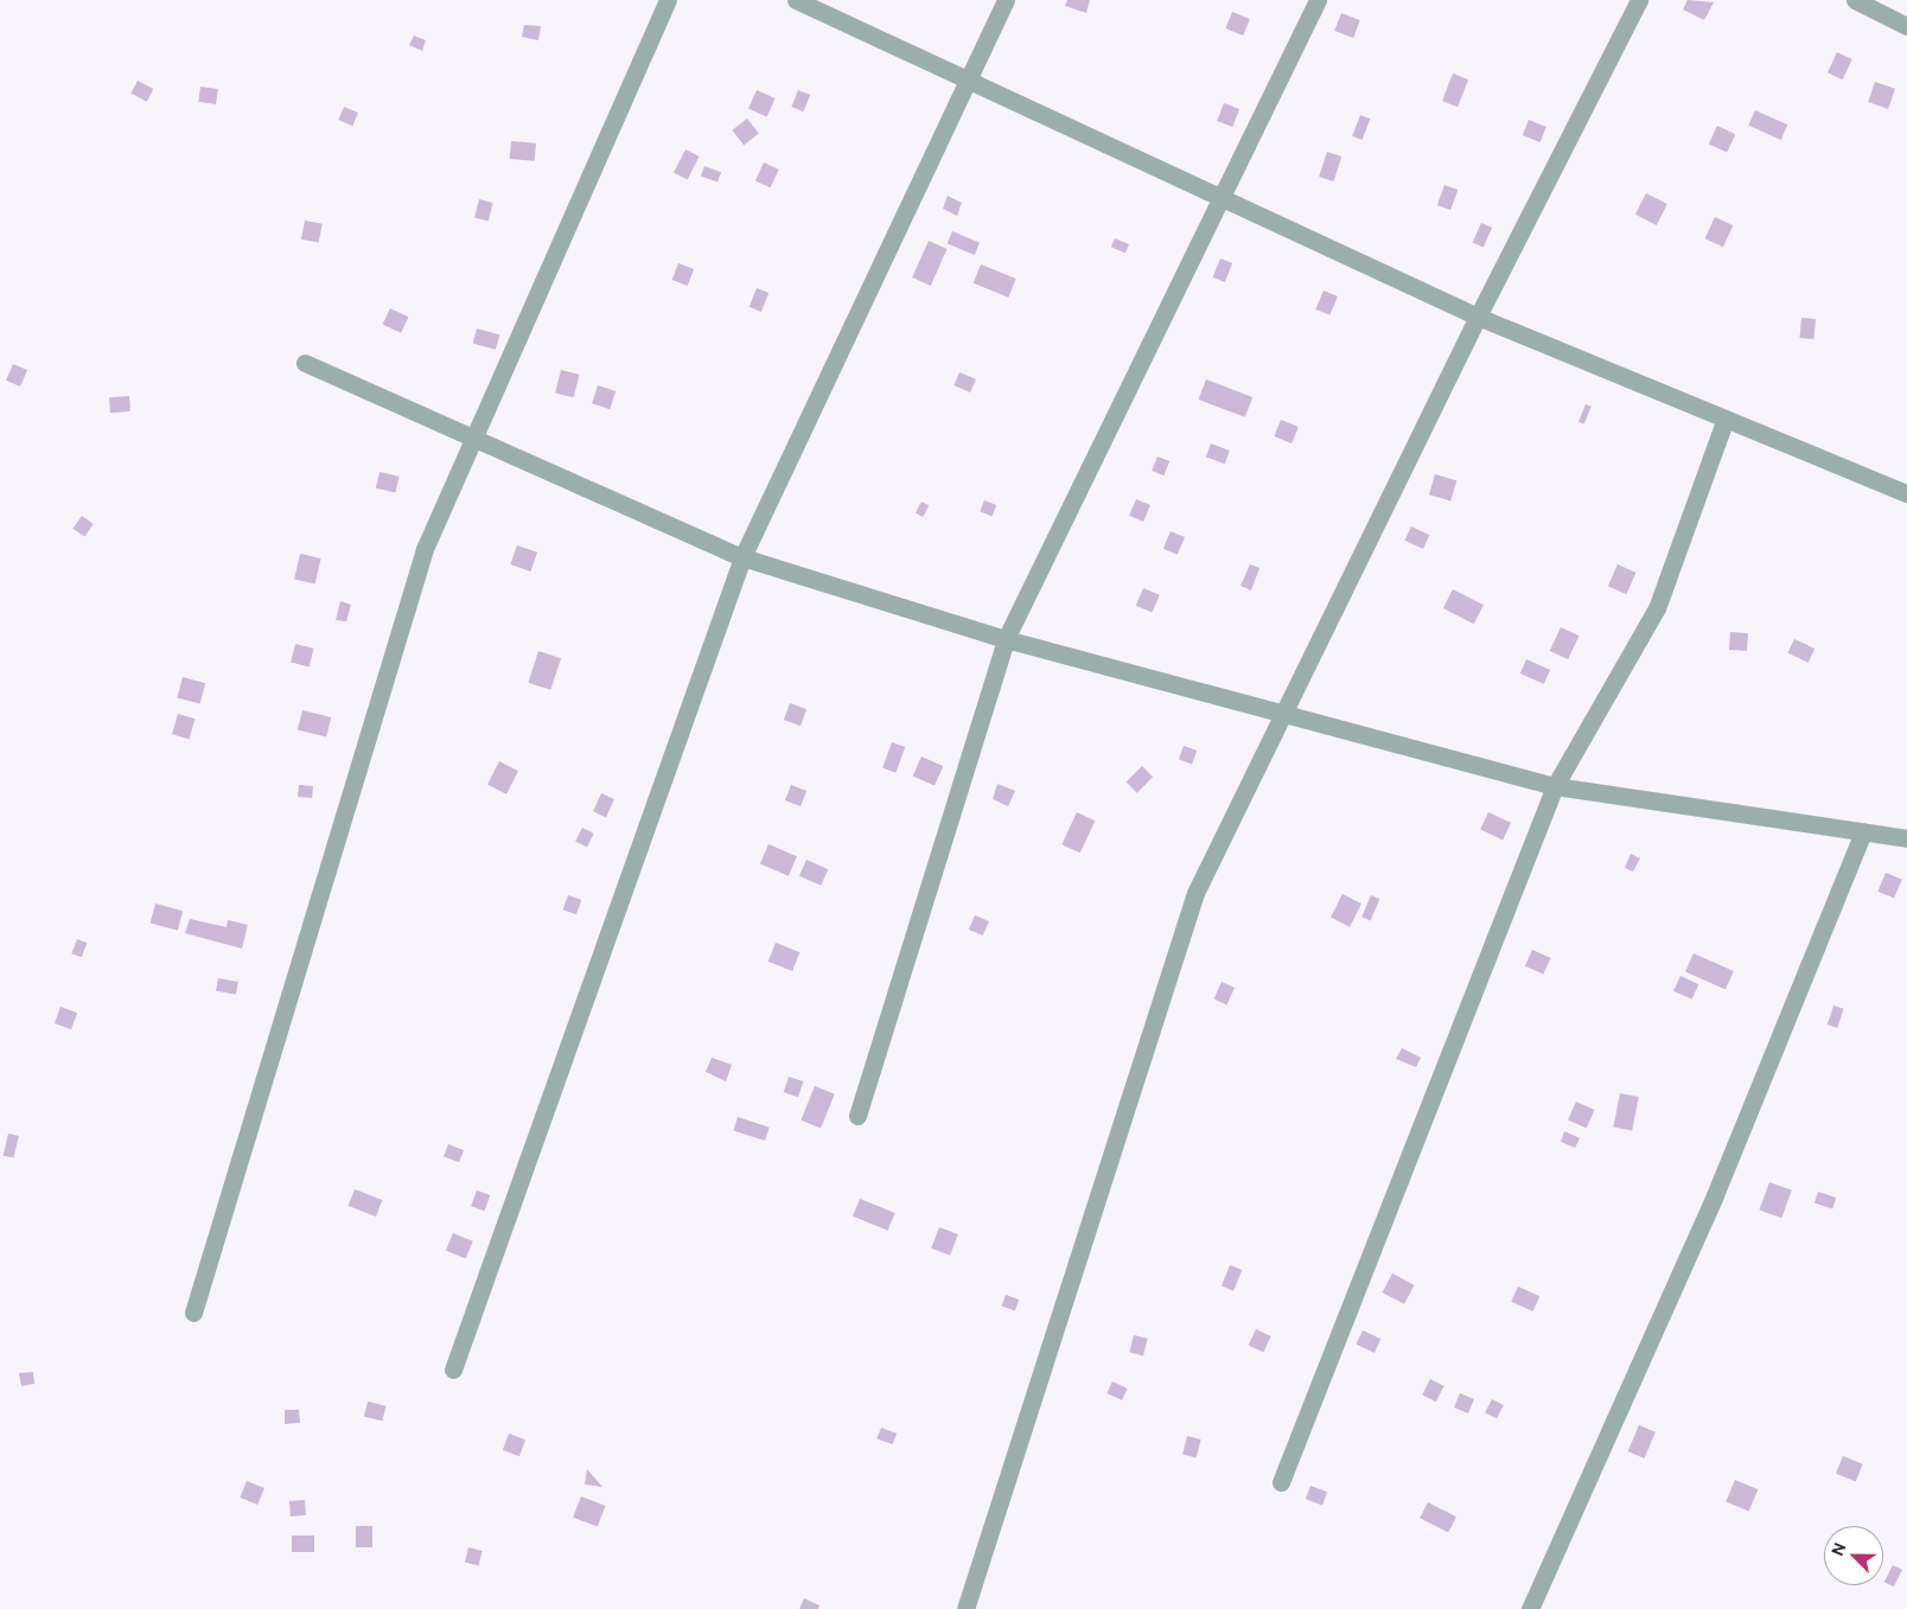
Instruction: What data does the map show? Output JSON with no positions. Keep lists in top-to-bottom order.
{
  "north": "top left"
}
